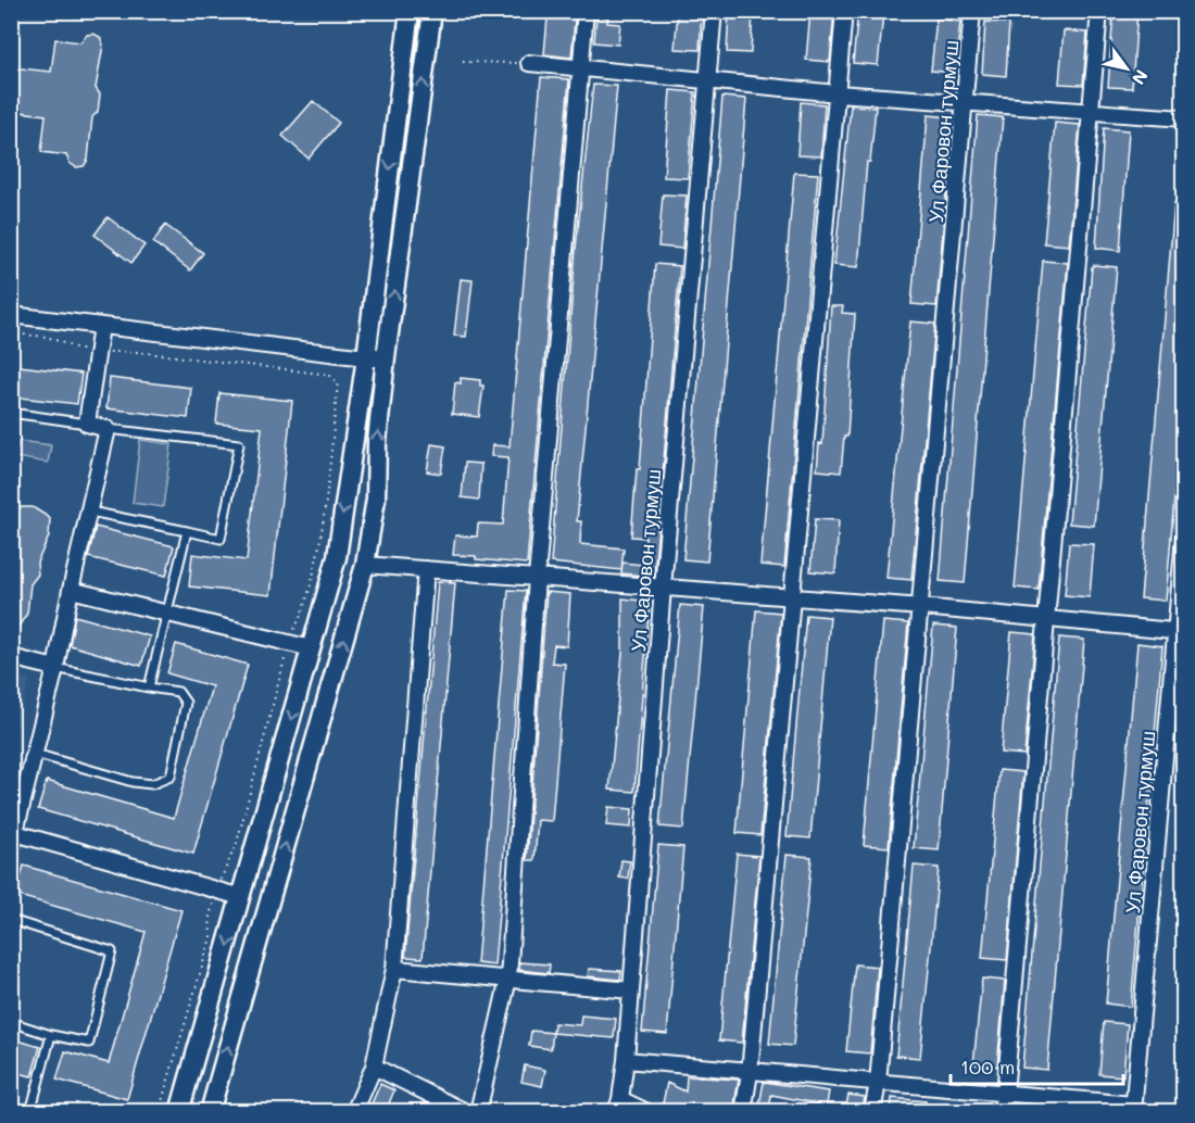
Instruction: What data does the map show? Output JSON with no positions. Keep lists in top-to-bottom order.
{
  "streets": {
    "street": ["Ул Фаровон турмуш"]
  },
  "scale_bar": "100 m",
  "north": "bottom right"
}
